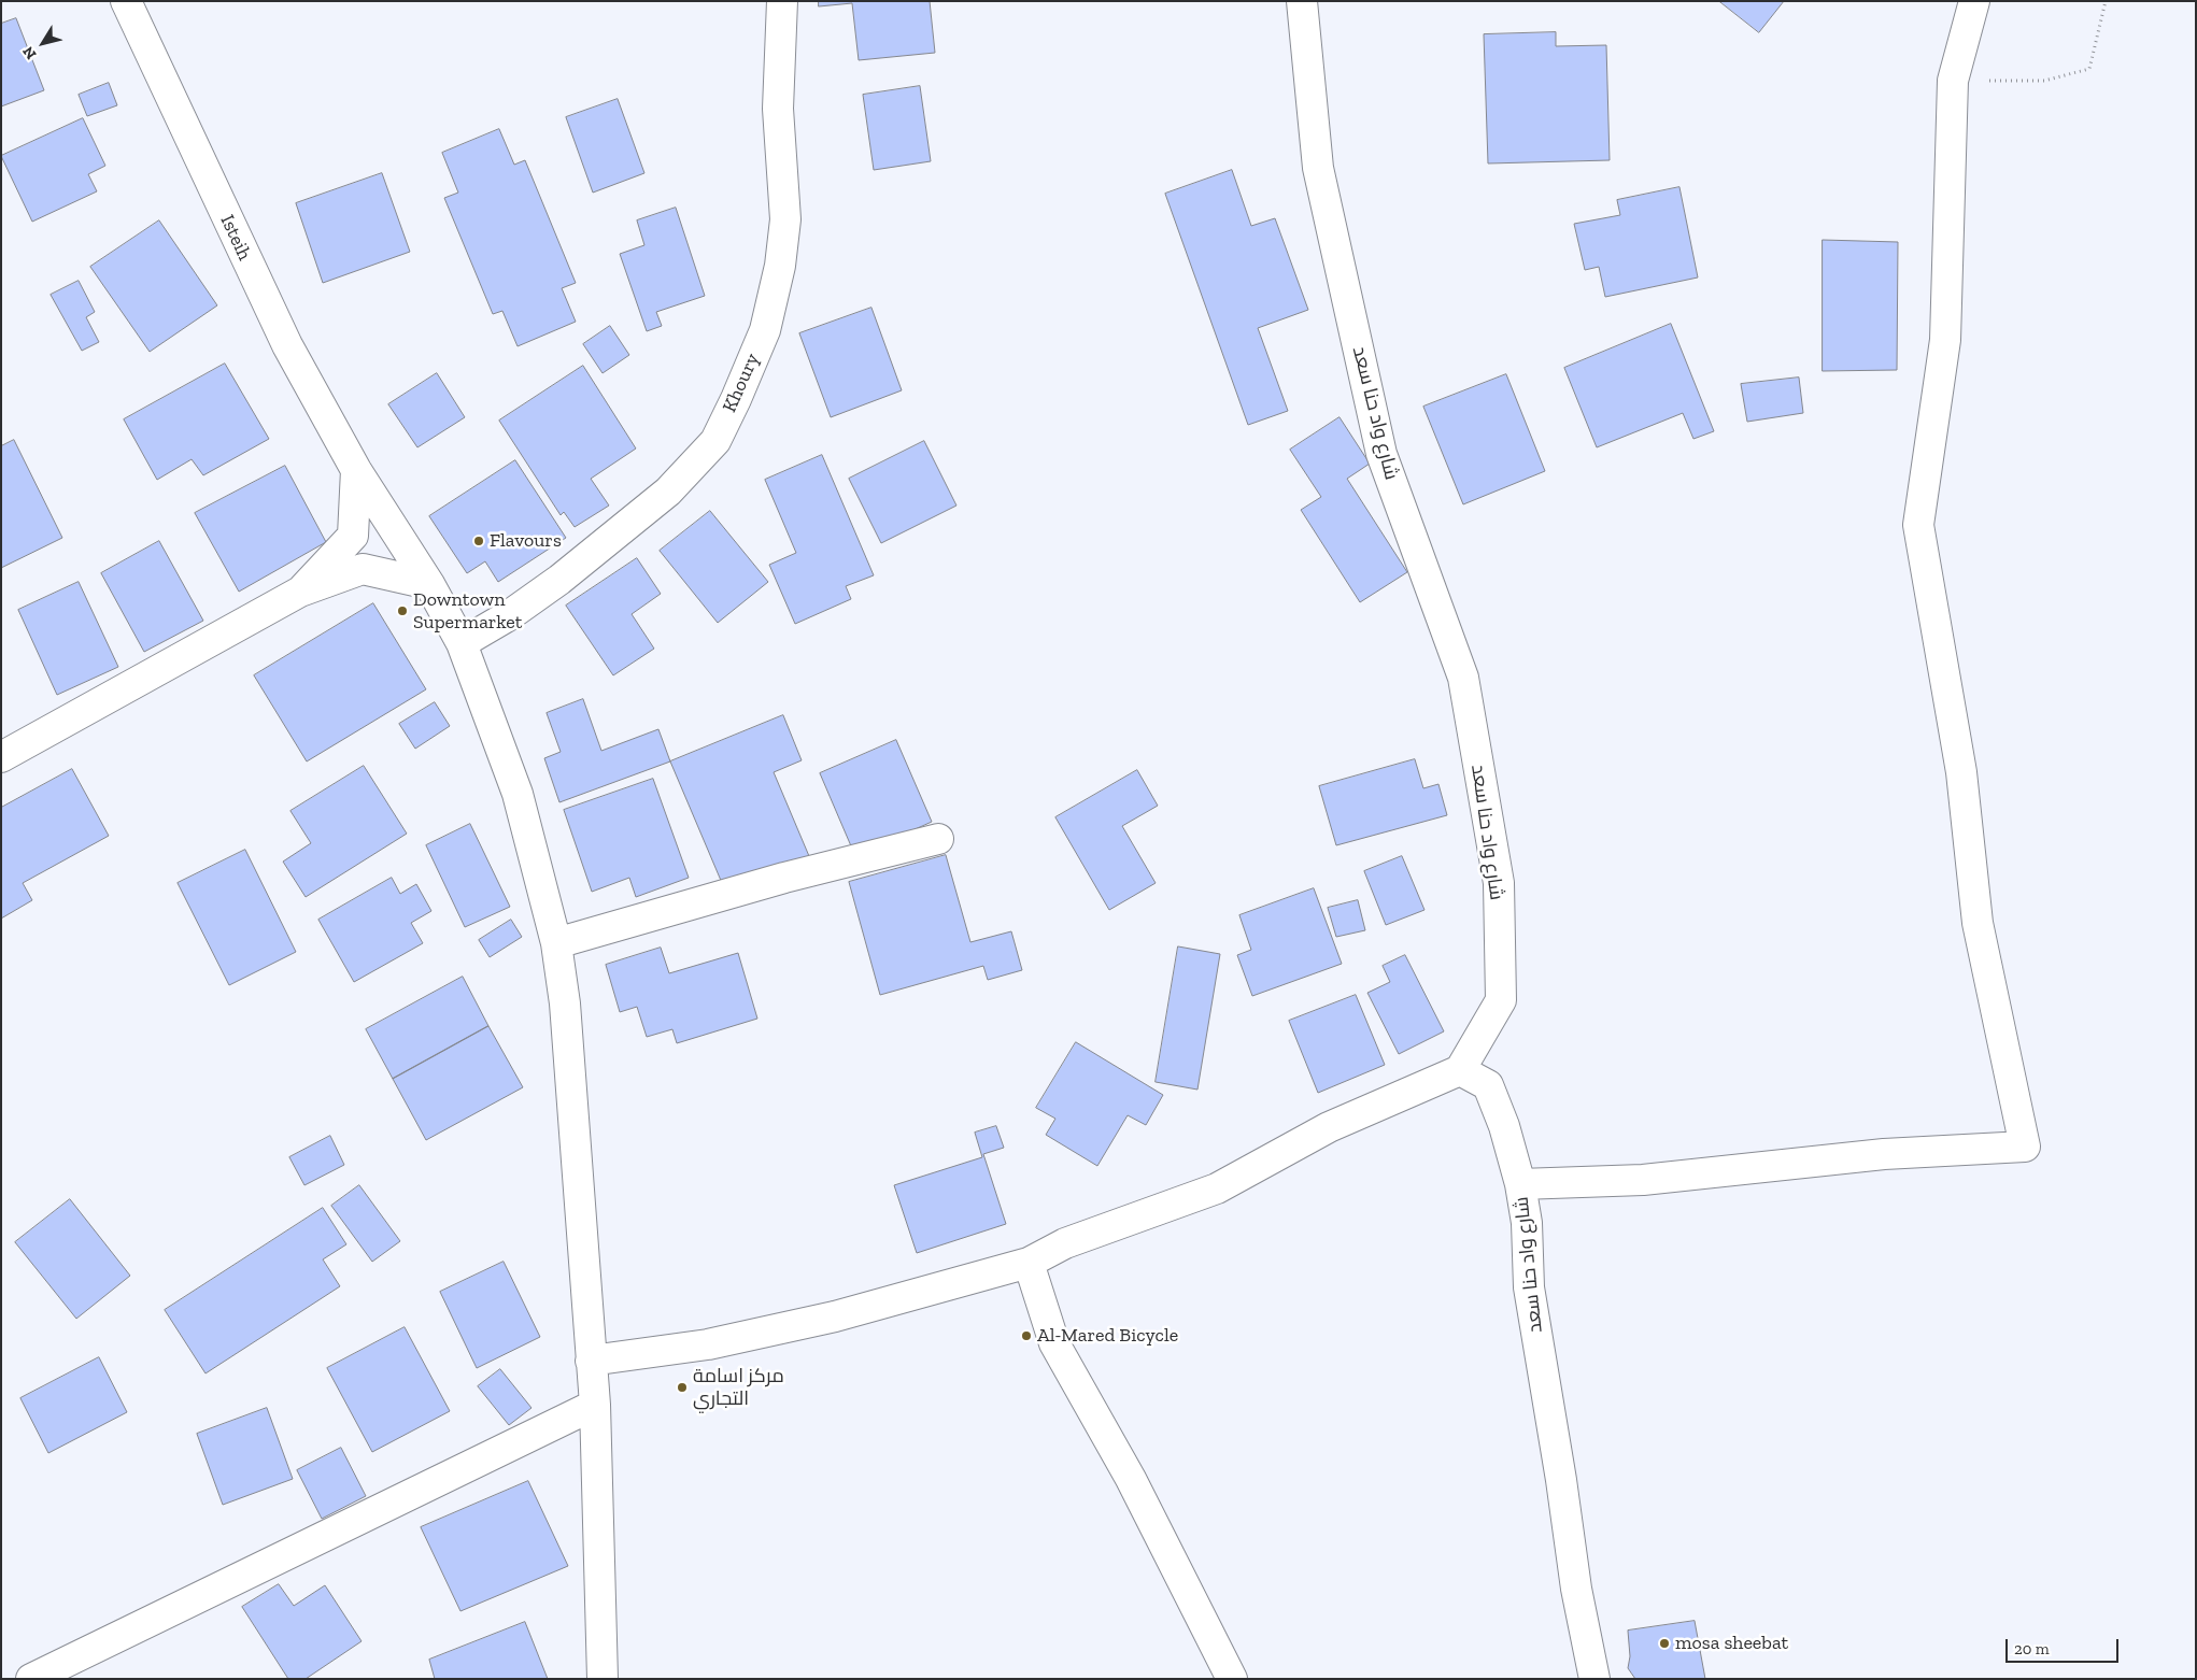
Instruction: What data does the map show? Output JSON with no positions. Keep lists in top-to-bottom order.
{
  "streets": {
    "street": ["Isteih", "Khoury", "شارع واد حنا سعد"]
  },
  "crossings": [
    ["Isteih", "Khoury"]
  ],
  "places": [
    "Flavours",
    "Downtown Supermarket",
    "Al-Mared Bicycle",
    "مركز اسامة التجاري",
    "mosa sheebat"
  ],
  "scale_bar": "20 m",
  "north": "bottom left"
}
